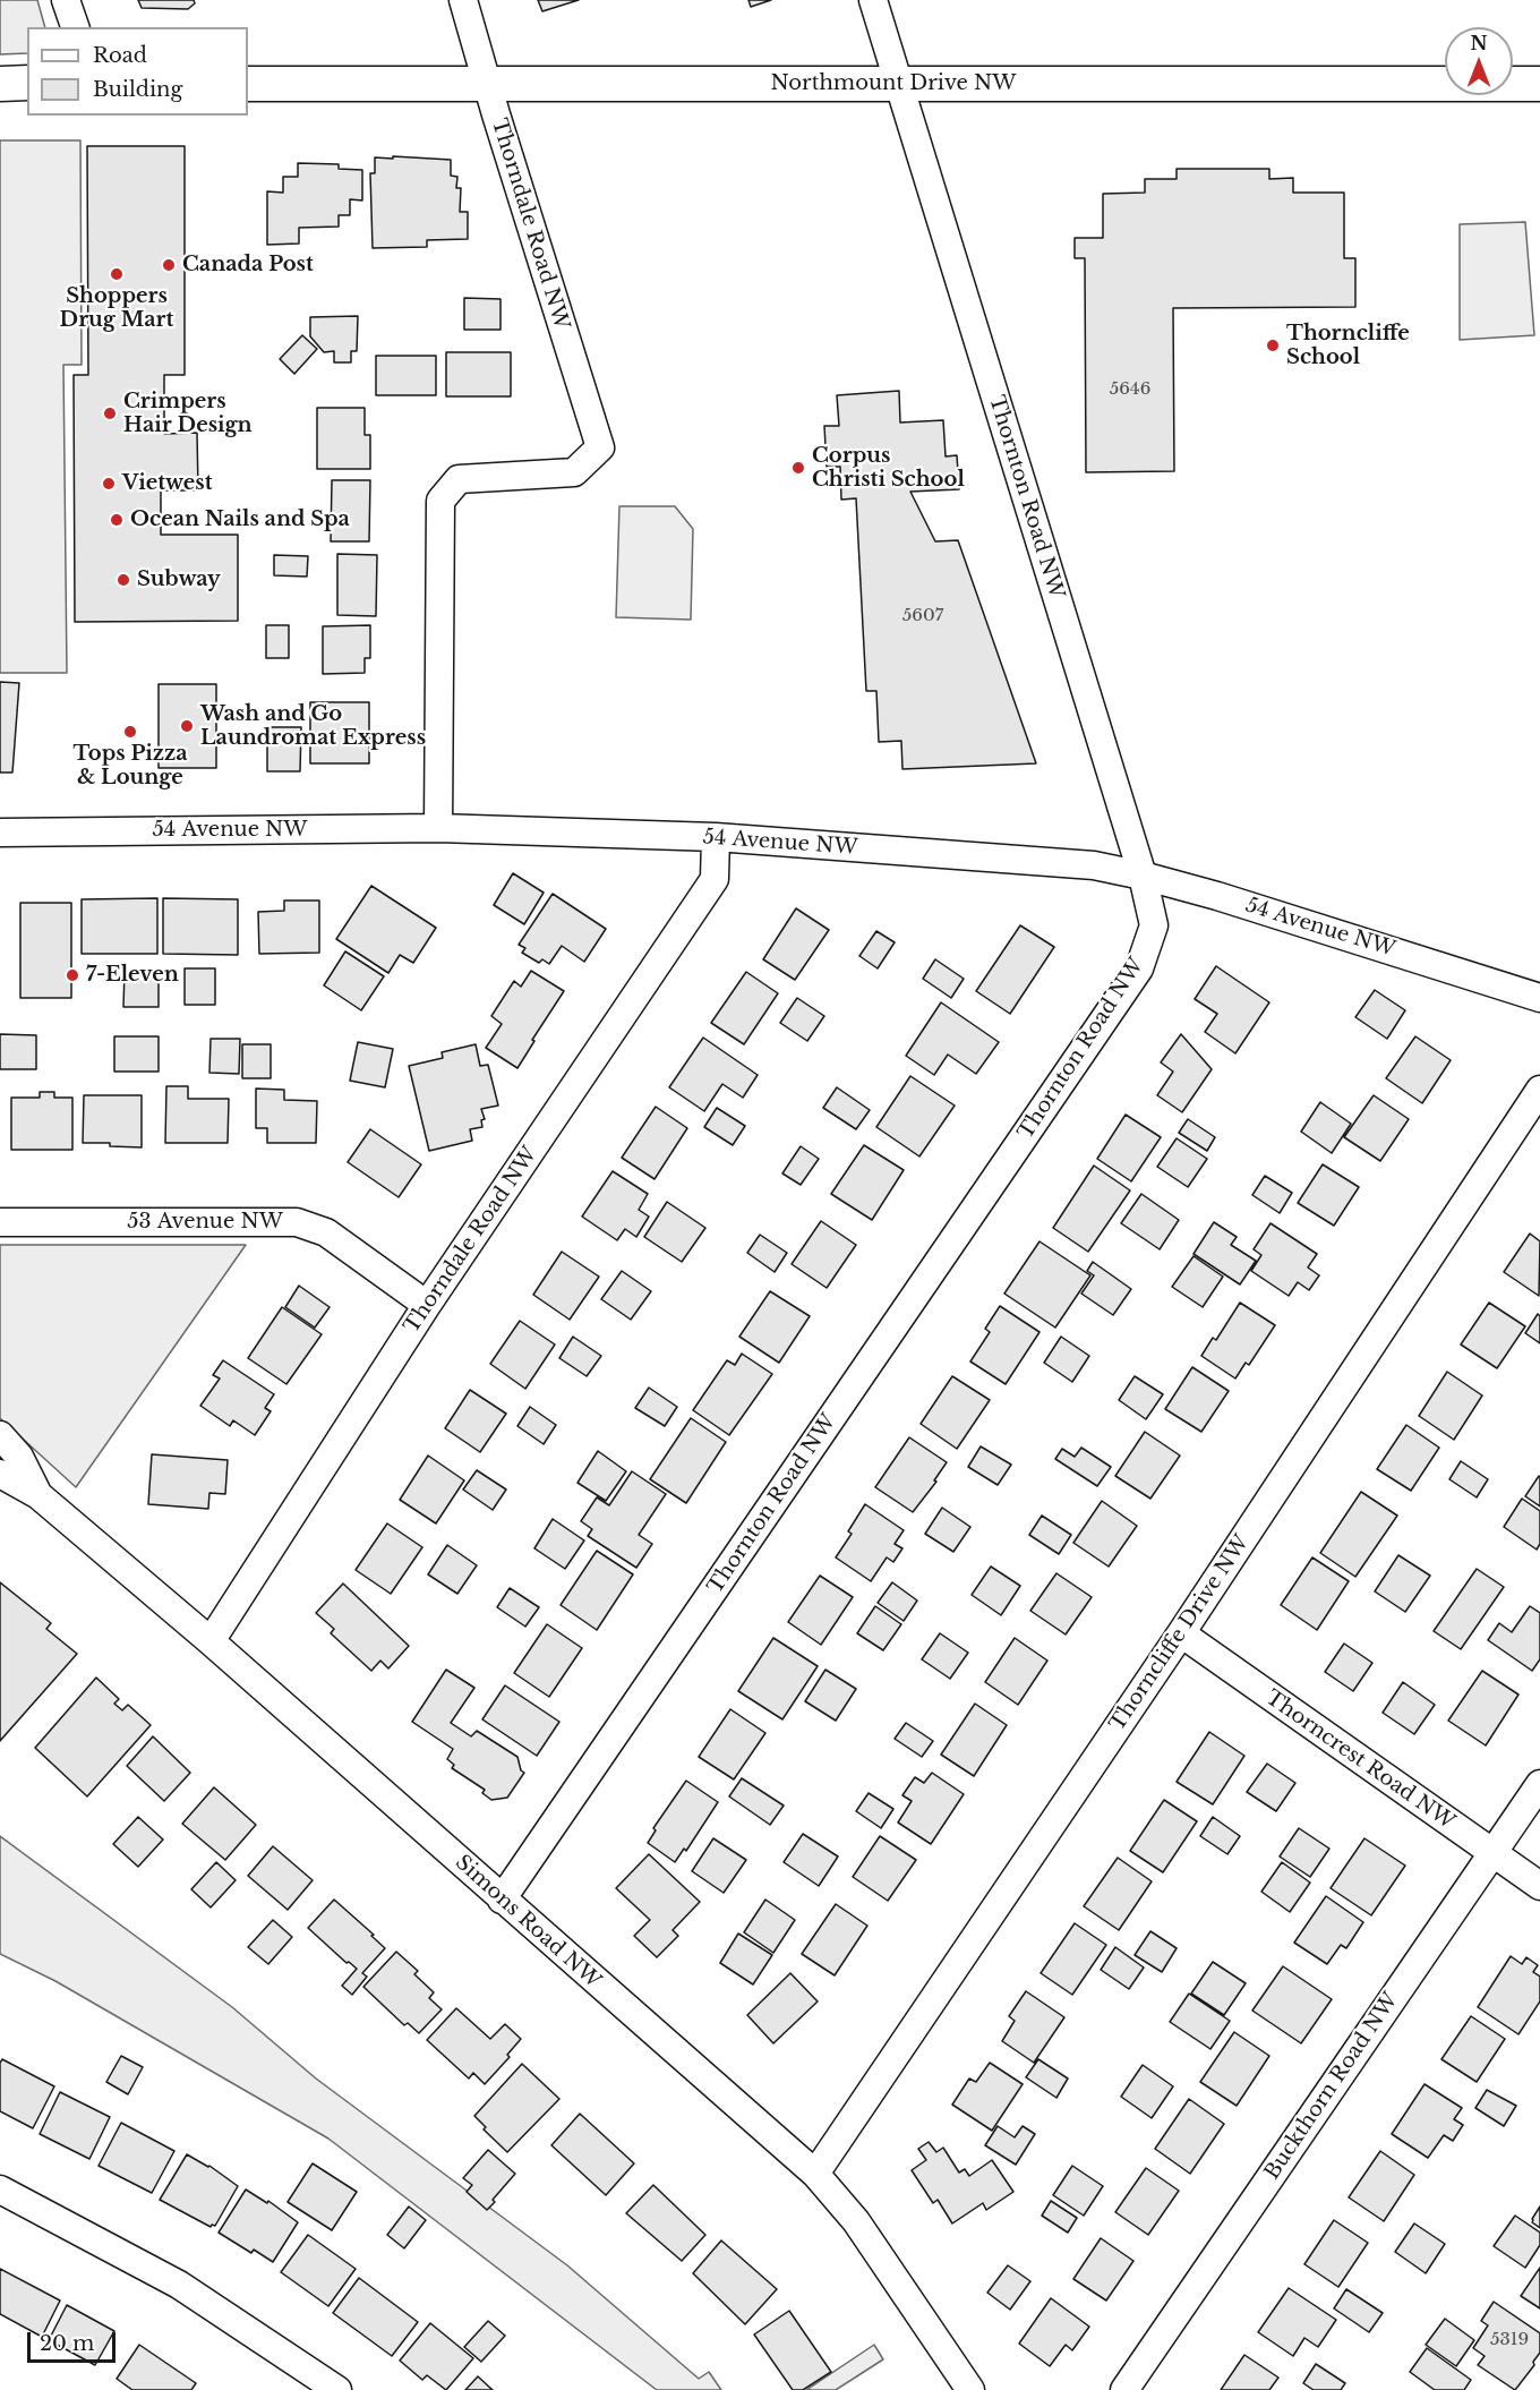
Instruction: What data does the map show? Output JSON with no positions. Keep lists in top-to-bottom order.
{
  "streets": {
    "street": [
      "Northmount Drive NW",
      "Thorndale Road NW",
      "Thornton Road NW",
      "54 Avenue NW",
      "53 Avenue NW",
      "Thorncliffe Drive NW",
      "Thorncrest Road NW",
      "Simons Road NW",
      "Buckthorn Road NW"
    ]
  },
  "crossings": [
    ["Northmount Drive NW", "Thorndale Road NW"],
    ["Northmount Drive NW", "Thornton Road NW"],
    ["Thorndale Road NW", "54 Avenue NW"],
    ["Thorndale Road NW", "53 Avenue NW"],
    ["Thorndale Road NW", "Simons Road NW"],
    ["Thornton Road NW", "54 Avenue NW"],
    ["Thornton Road NW", "Simons Road NW"],
    ["Thorncliffe Drive NW", "Thorncrest Road NW"],
    ["Thorncliffe Drive NW", "Simons Road NW"],
    ["Thorncrest Road NW", "Buckthorn Road NW"]
  ],
  "places": [
    "Canada Post",
    "Shoppers Drug Mart",
    "Thorncliffe School",
    "Crimpers Hair Design",
    "Corpus Christi School",
    "Vietwest",
    "Ocean Nails and Spa",
    "Subway",
    "Wash and Go Laundromat Express",
    "Tops Pizza & Lounge",
    "7-Eleven"
  ],
  "house_numbers": ["5646", "5607", "5319"],
  "legend": ["Road", "Building"],
  "scale_bar": "20 m",
  "north": "top"
}
